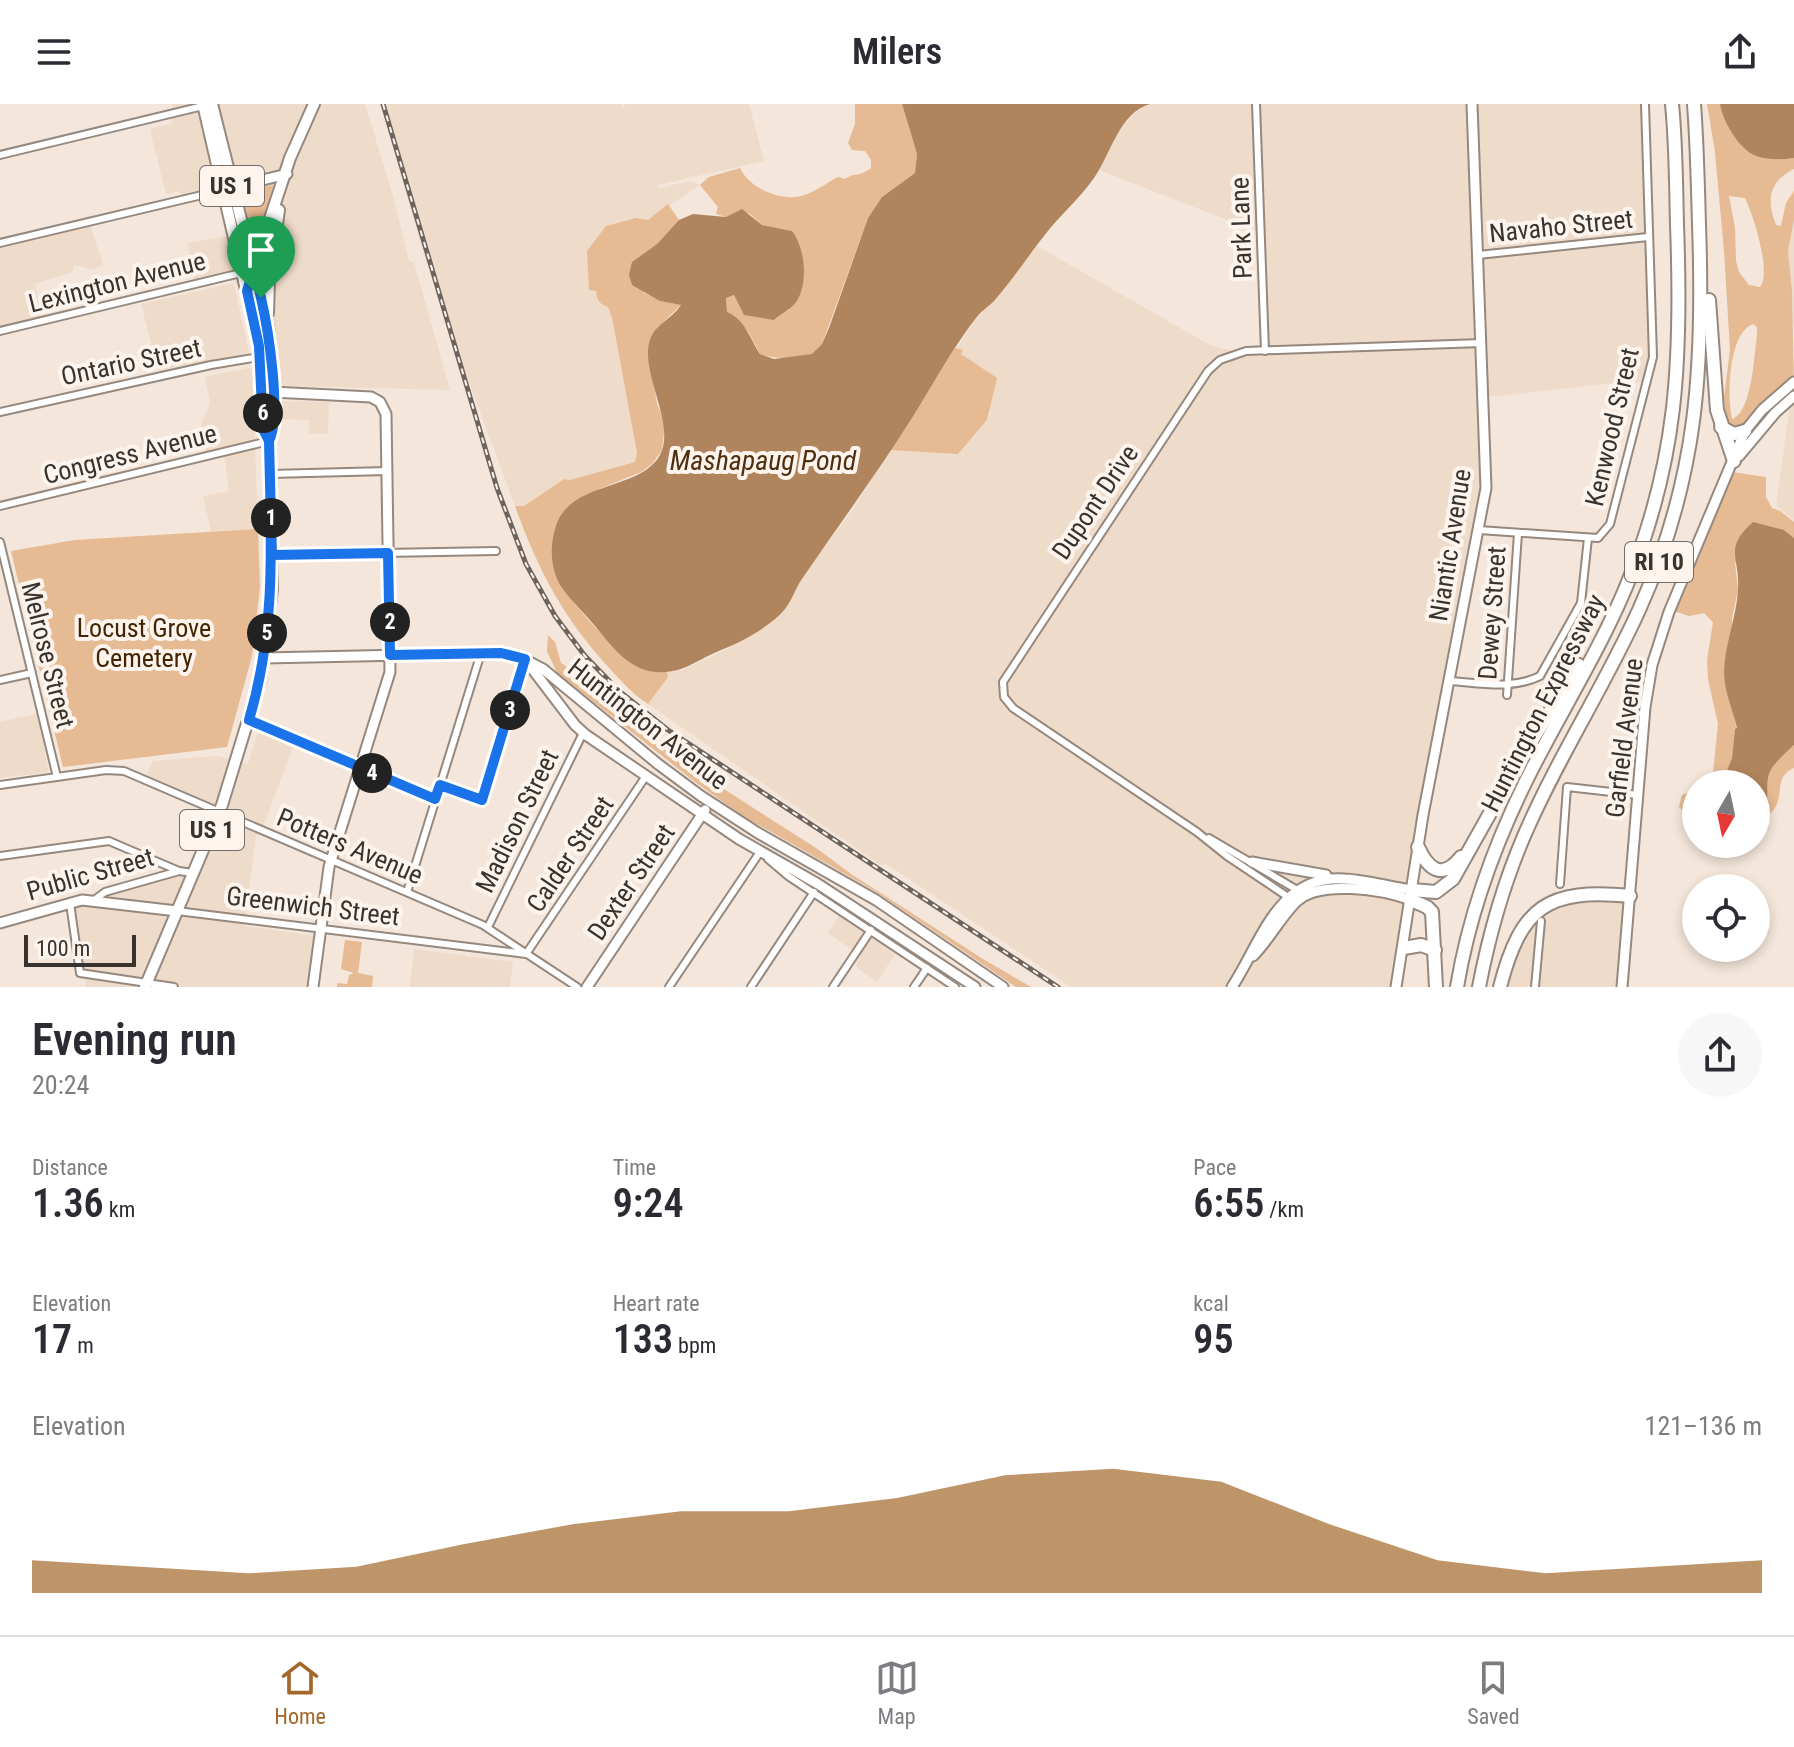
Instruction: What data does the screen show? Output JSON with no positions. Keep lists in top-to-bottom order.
{
  "streets": {
    "highway": ["RI 10", "Huntington Expressway"],
    "main road": ["US 1"],
    "street": [
      "Navaho Street",
      "Park Lane",
      "Lexington Avenue",
      "Ontario Street",
      "Kenwood Street",
      "Congress Avenue",
      "Dupont Drive",
      "Niantic Avenue",
      "Dewey Street",
      "Melrose Street",
      "Huntington Avenue",
      "Garfield Avenue",
      "Madison Street",
      "Potters Avenue",
      "Calder Street",
      "Public Street",
      "Dexter Street",
      "Greenwich Street"
    ]
  },
  "crossings": [
    ["US 1", "Lexington Avenue"],
    ["US 1", "Ontario Street"],
    ["US 1", "Congress Avenue"],
    ["US 1", "Potters Avenue"],
    ["US 1", "Public Street"],
    ["US 1", "Greenwich Street"],
    ["Navaho Street", "Kenwood Street"],
    ["Navaho Street", "Niantic Avenue"],
    ["Park Lane", "Dupont Drive"],
    ["Kenwood Street", "Niantic Avenue"],
    ["Kenwood Street", "Dewey Street"],
    ["Dupont Drive", "Niantic Avenue"],
    ["Melrose Street", "Potters Avenue"],
    ["Huntington Avenue", "Madison Street"],
    ["Huntington Avenue", "Calder Street"],
    ["Huntington Avenue", "Dexter Street"],
    ["Madison Street", "Potters Avenue"],
    ["Potters Avenue", "Calder Street"],
    ["Potters Avenue", "Greenwich Street"],
    ["Calder Street", "Greenwich Street"],
    ["Public Street", "Greenwich Street"]
  ],
  "water": ["Mashapaug Pond"],
  "parks": ["Locust Grove Cemetery"],
  "scale_bar": "100 m",
  "north": "bottom",
  "page": {
    "header": "Milers",
    "pins": [
      "6",
      "1",
      "2",
      "5",
      "3",
      "4"
    ],
    "scale": "100 m",
    "heading": ["Evening run", "20:24"],
    "stats": [
      ["Distance", "1.36 km"],
      ["Time", "9:24"],
      ["Pace", "6:55 /km"],
      ["Elevation", "17 m"],
      ["Heart rate", "133 bpm"],
      ["kcal", "95"]
    ],
    "chart": ["Elevation", "121–136 m"],
    "tabs": ["Home", "Map", "Saved"]
  }
}
